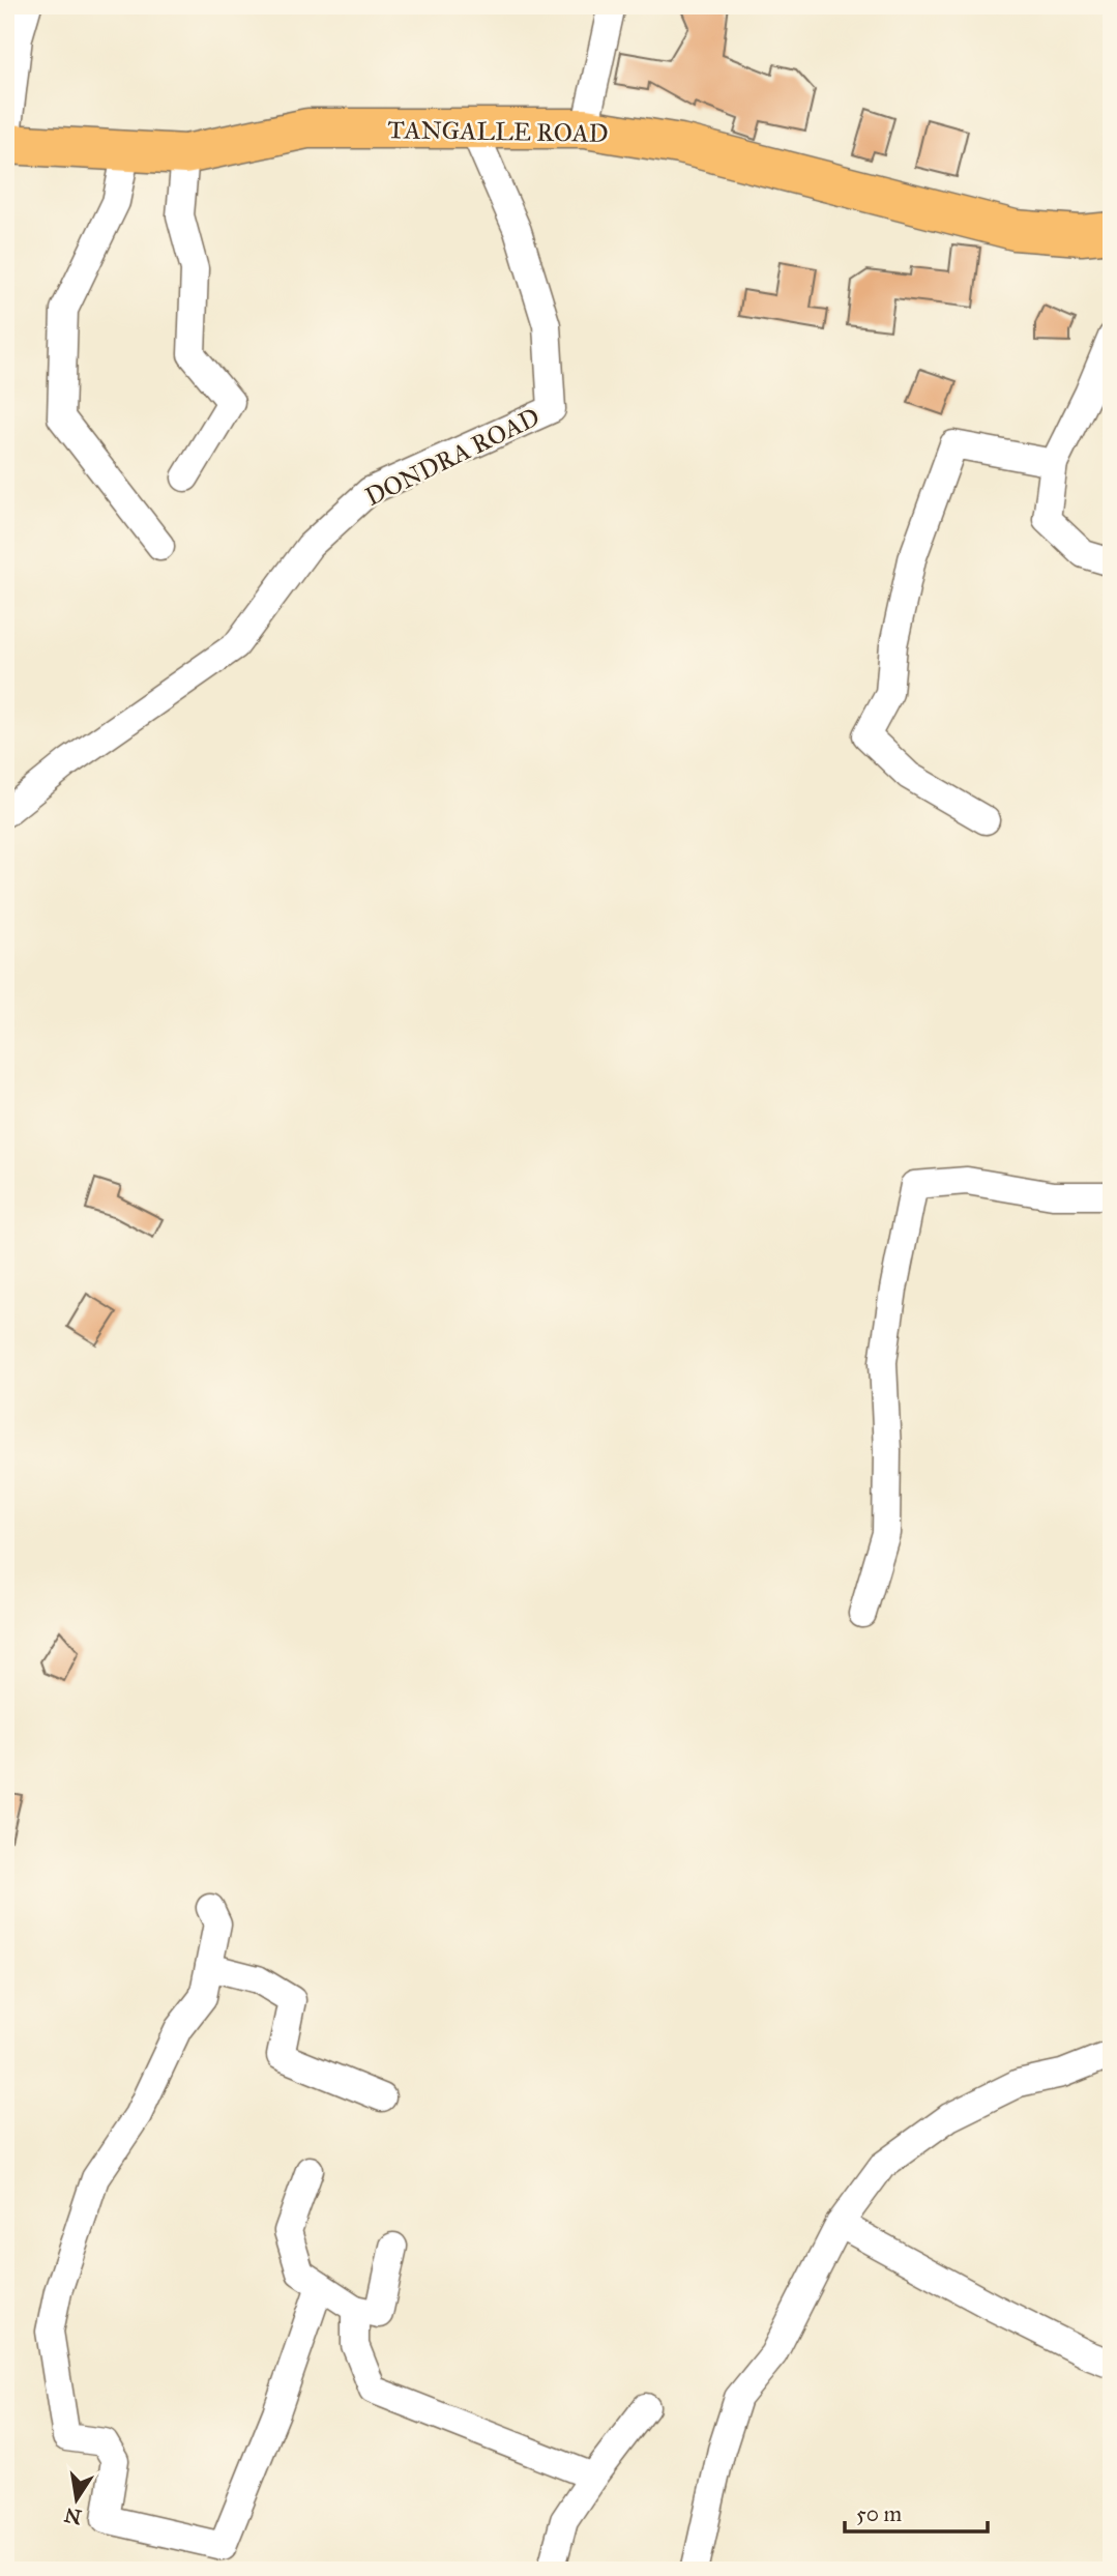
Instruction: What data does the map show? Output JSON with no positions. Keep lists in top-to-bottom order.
{
  "streets": {
    "highway": ["TANGALLE ROAD"],
    "street": ["DONDRA ROAD"]
  },
  "crossings": [
    ["TANGALLE ROAD", "DONDRA ROAD"]
  ],
  "scale_bar": "50 m",
  "north": "bottom"
}
